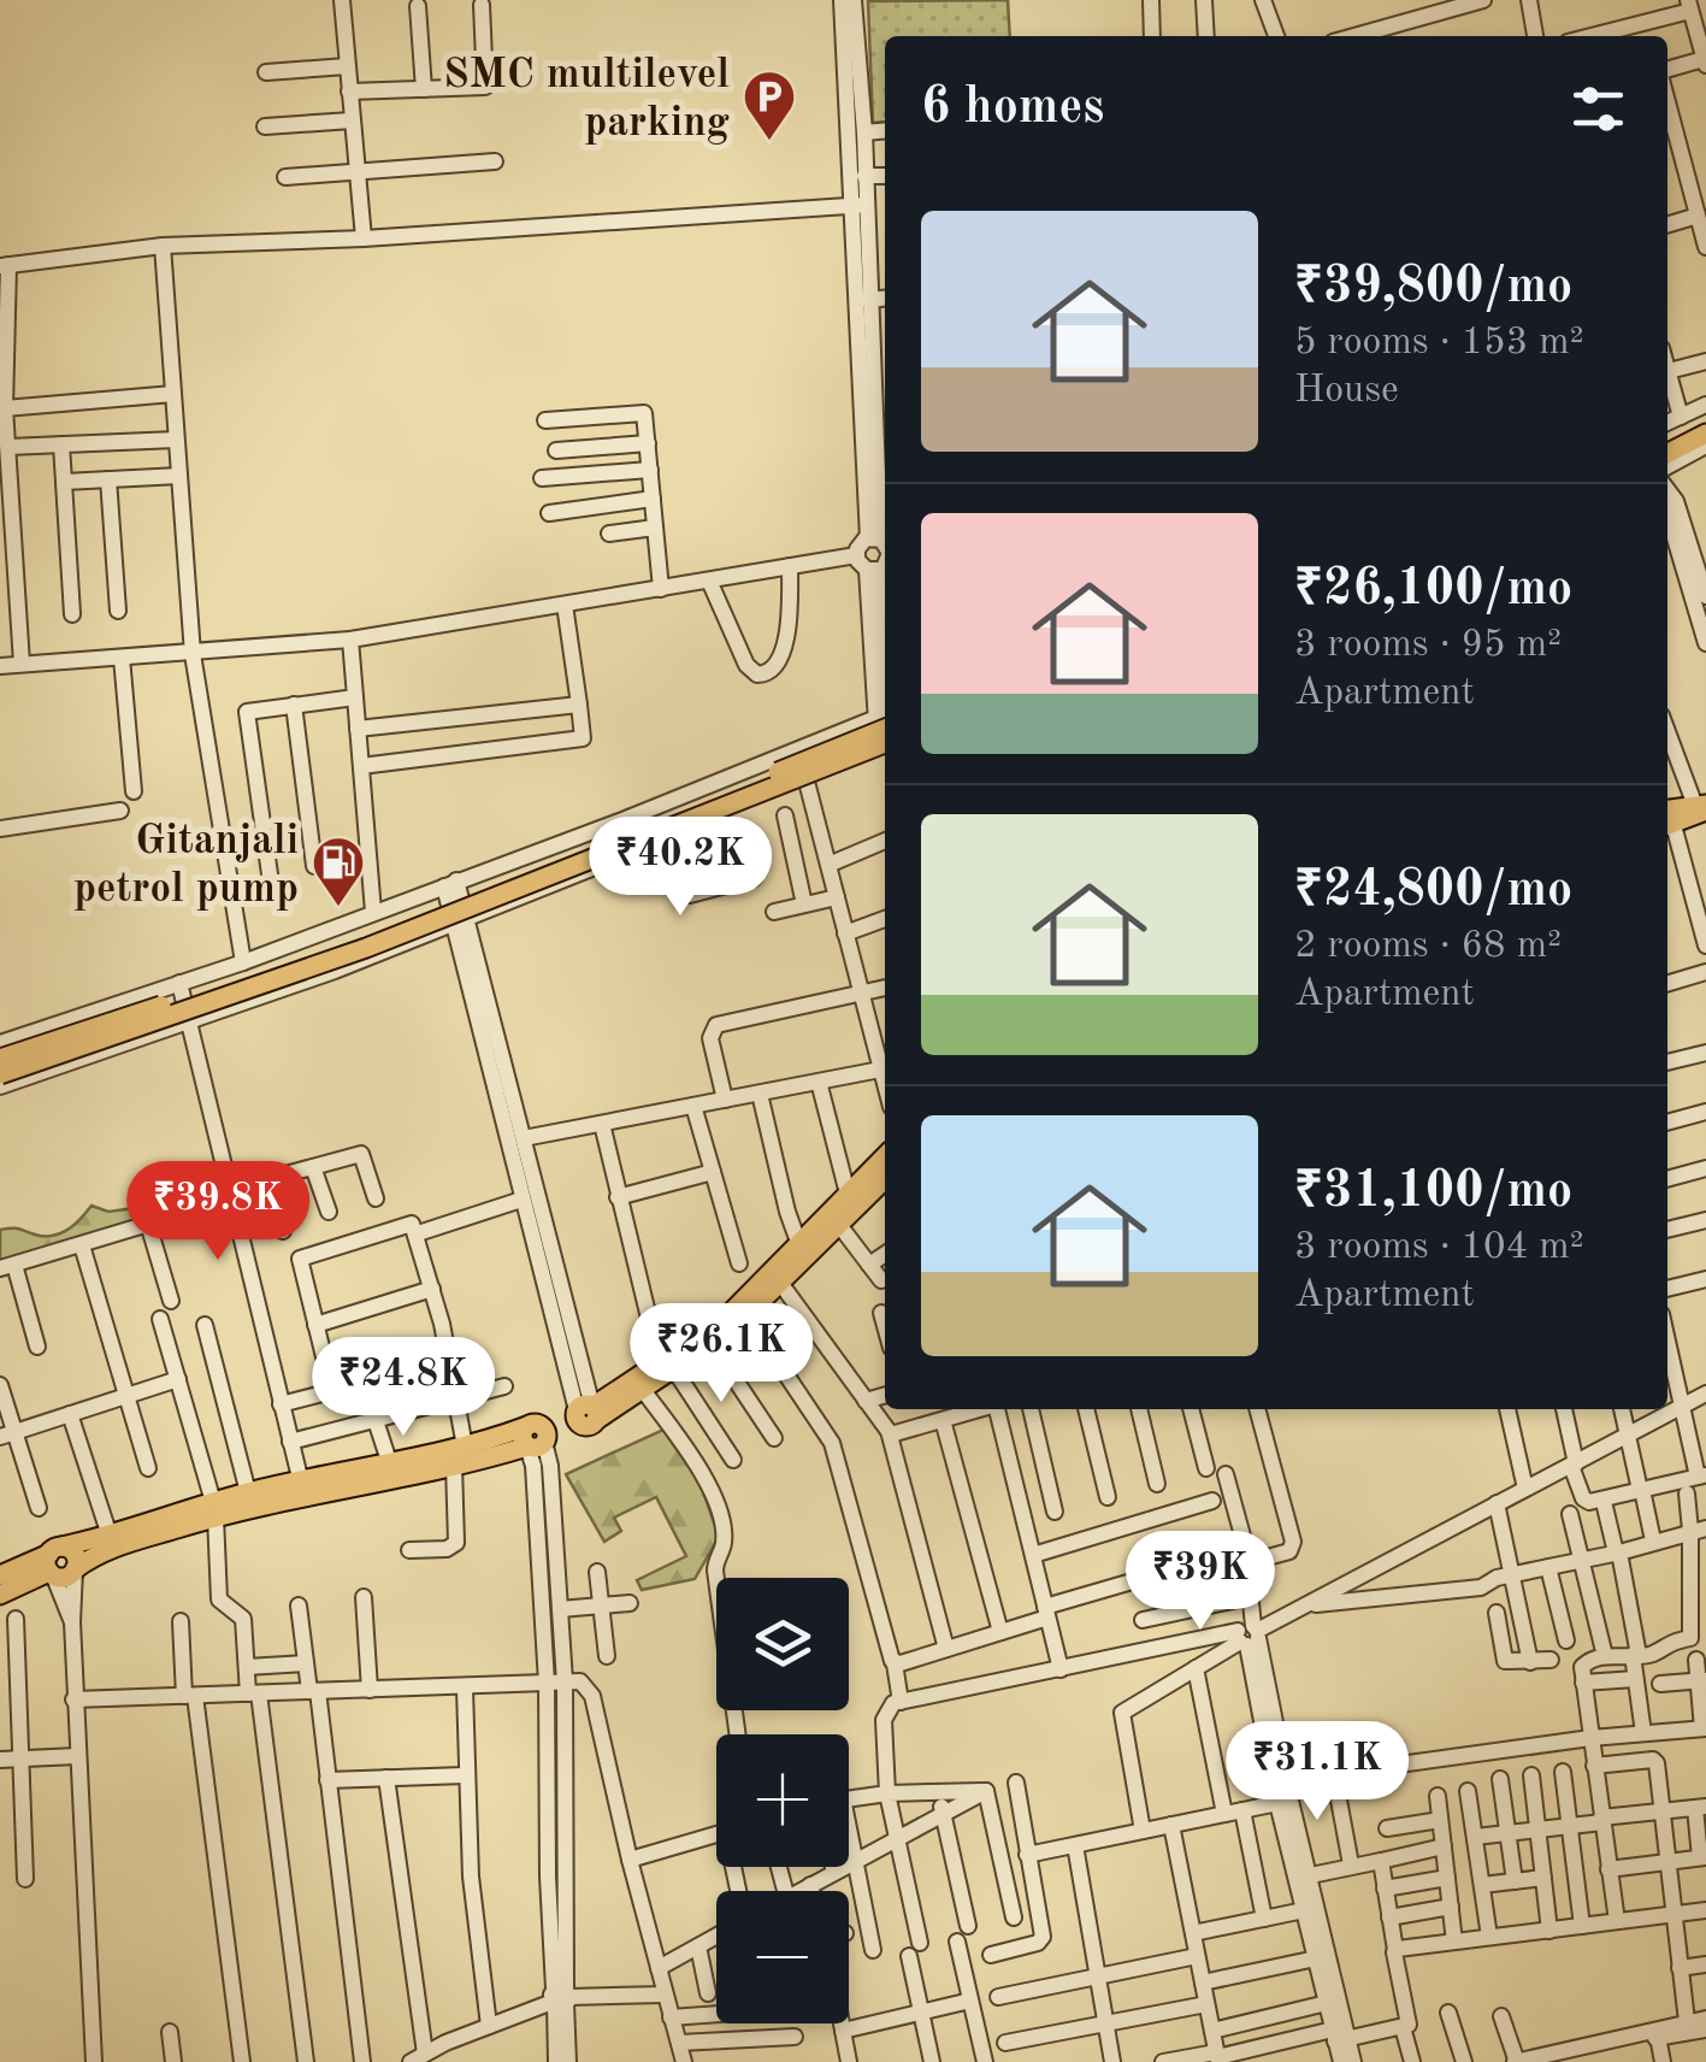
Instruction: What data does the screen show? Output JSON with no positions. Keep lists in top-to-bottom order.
{
  "places": {
    "parking": ["SMC multilevel parking"],
    "fuel station": ["Gitanjali petrol pump"]
  },
  "page": {
    "heading": "6 homes",
    "list": [
      {
        "name": "₹39,800/mo",
        "note": "5 rooms · 153 m² · House"
      },
      {
        "name": "₹26,100/mo",
        "note": "3 rooms · 95 m² · Apartment"
      },
      {
        "name": "₹24,800/mo",
        "note": "2 rooms · 68 m² · Apartment"
      },
      {
        "name": "₹31,100/mo",
        "note": "3 rooms · 104 m² · Apartment"
      }
    ],
    "price": [
      "₹40.2K",
      "₹39.8K",
      "₹26.1K",
      "₹24.8K",
      "₹39K",
      "₹31.1K"
    ],
    "map_buttons": ["+", "−"]
  }
}
